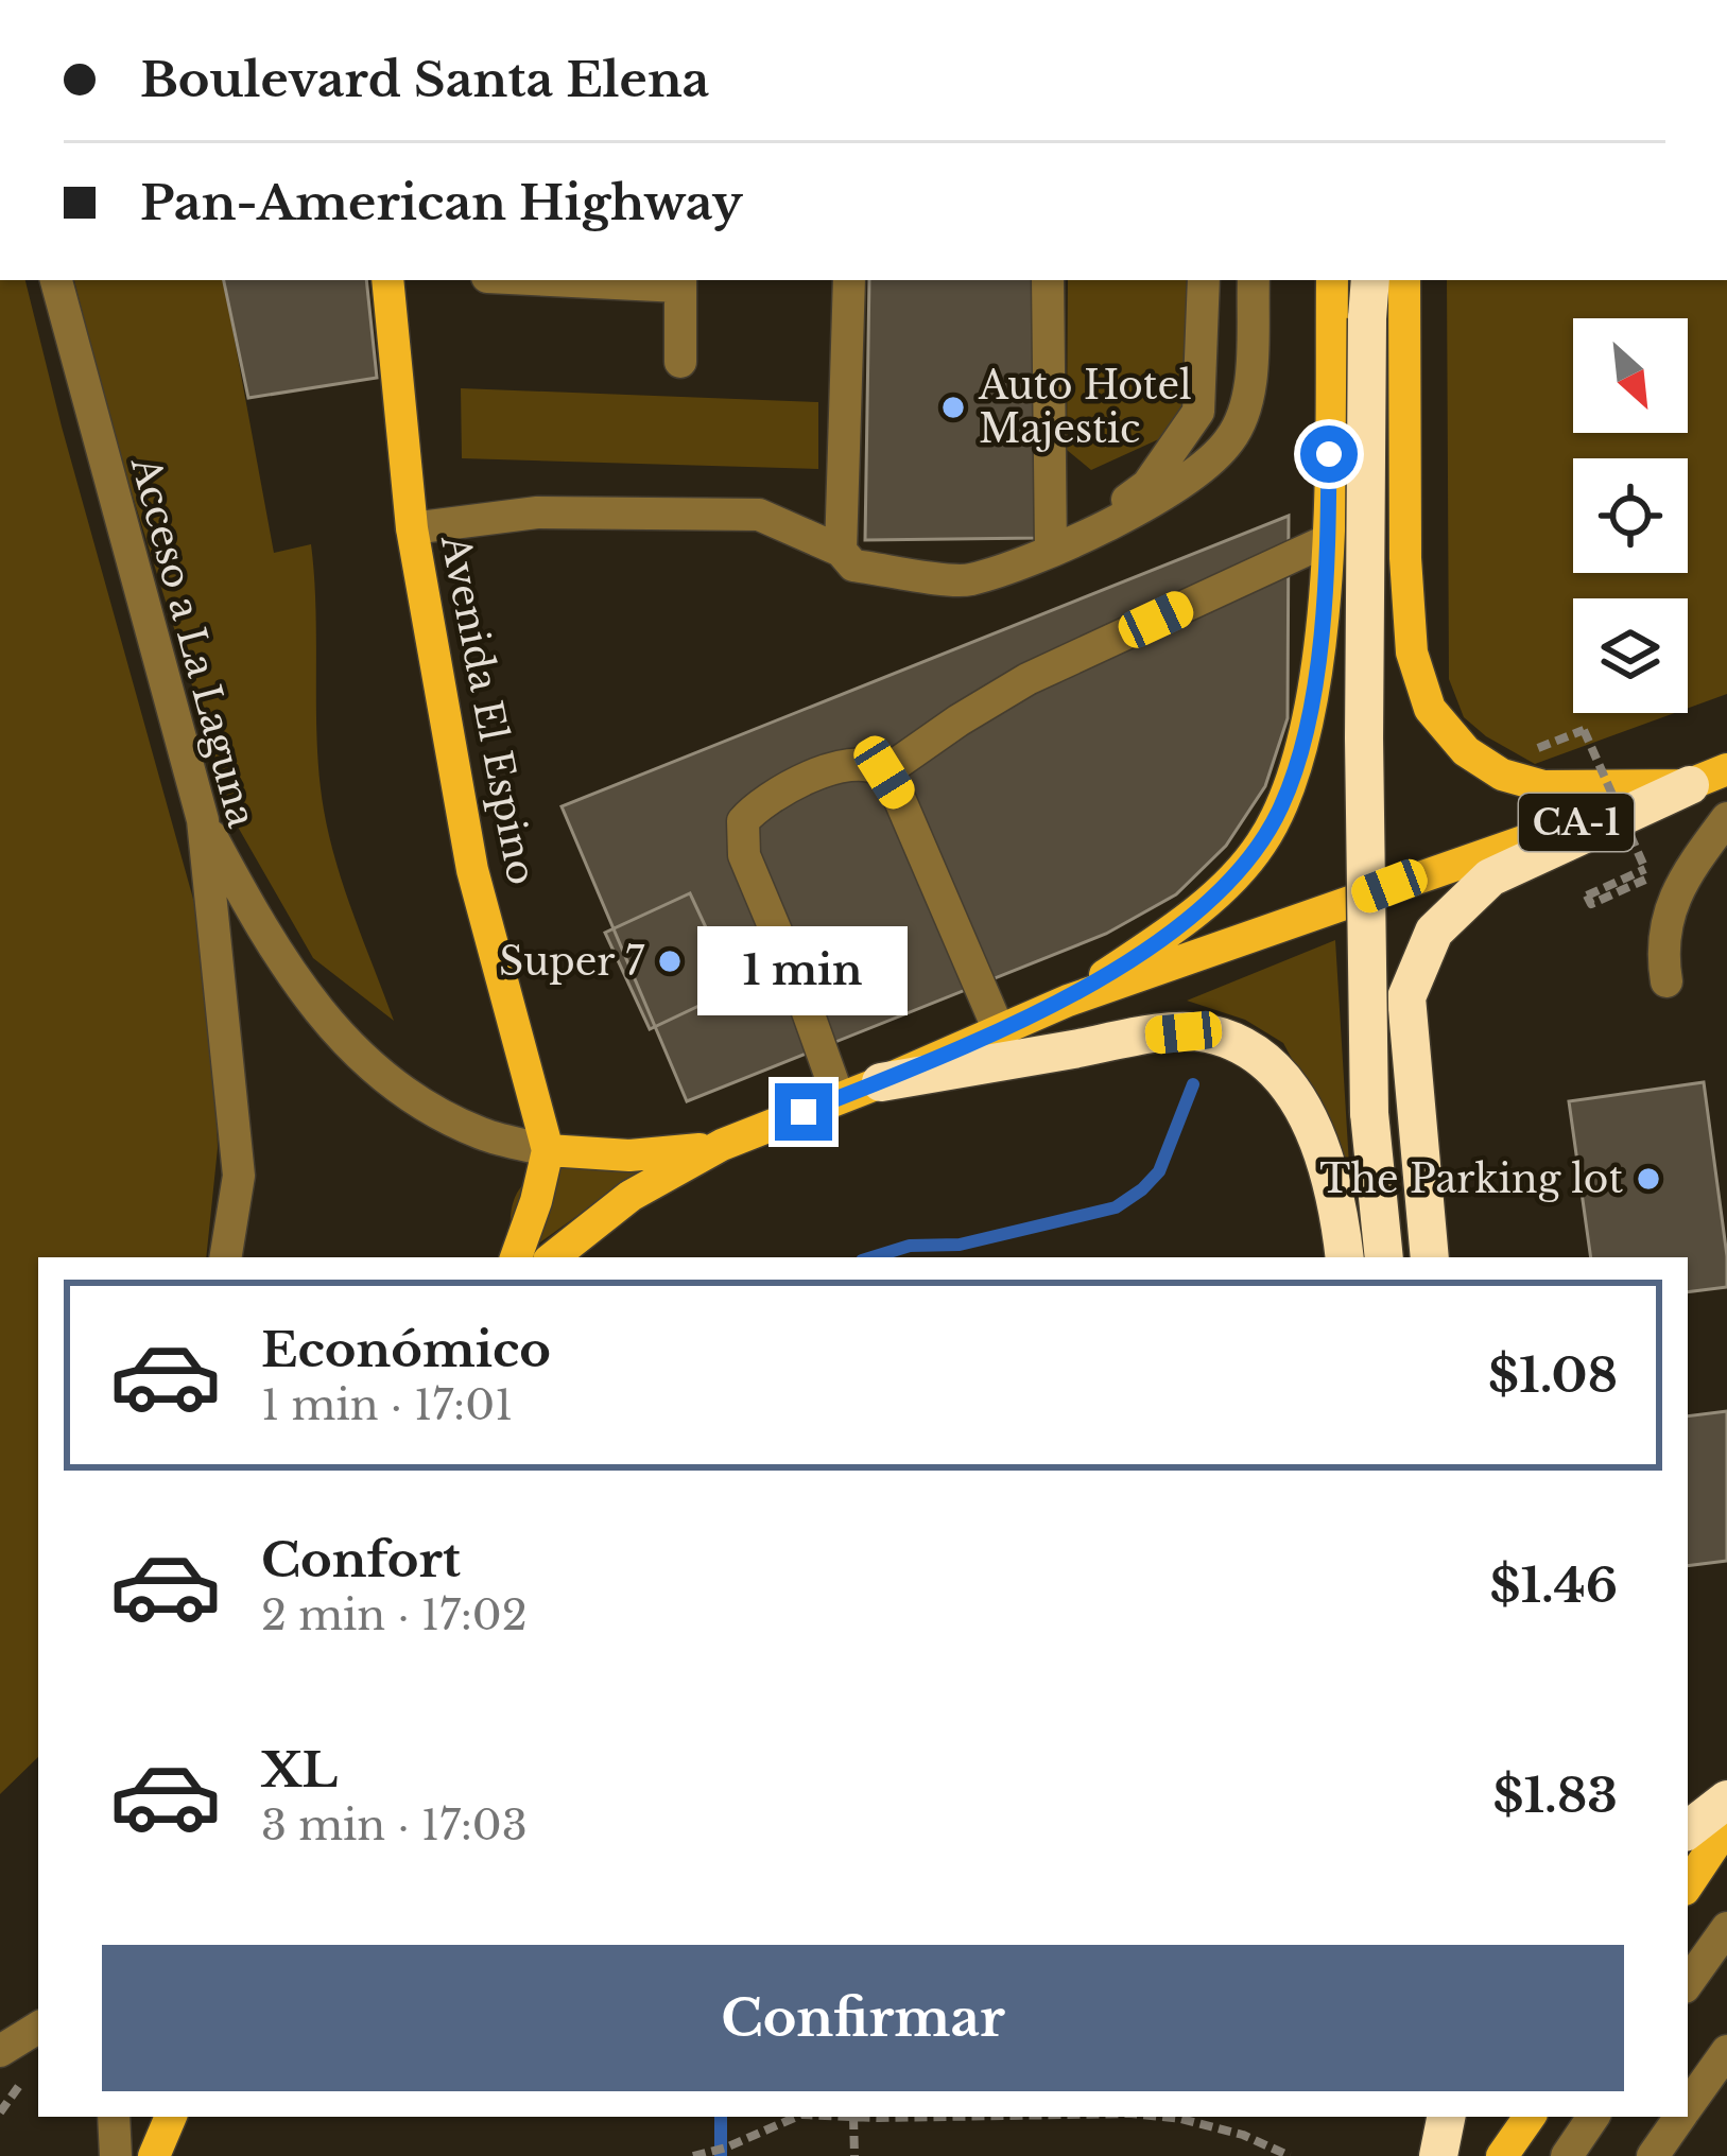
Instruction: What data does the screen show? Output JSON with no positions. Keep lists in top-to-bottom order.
{
  "streets": {
    "main road": ["Avenida El Espino", "CA-1"],
    "street": ["Acceso a La Laguna"]
  },
  "places": ["Auto Hotel Majestic", "Super 7", "The Parking lot"],
  "north": "bottom right",
  "page": {
    "banner": ["Boulevard Santa Elena", "Pan-American Highway"],
    "bubble": "1 min",
    "list": [
      {
        "name": "Económico",
        "note": "1 min · 17:01",
        "value": "$1.08"
      },
      {
        "name": "Confort",
        "note": "2 min · 17:02",
        "value": "$1.46"
      },
      {
        "name": "XL",
        "note": "3 min · 17:03",
        "value": "$1.83"
      }
    ],
    "buttons": "Confirmar"
  }
}
